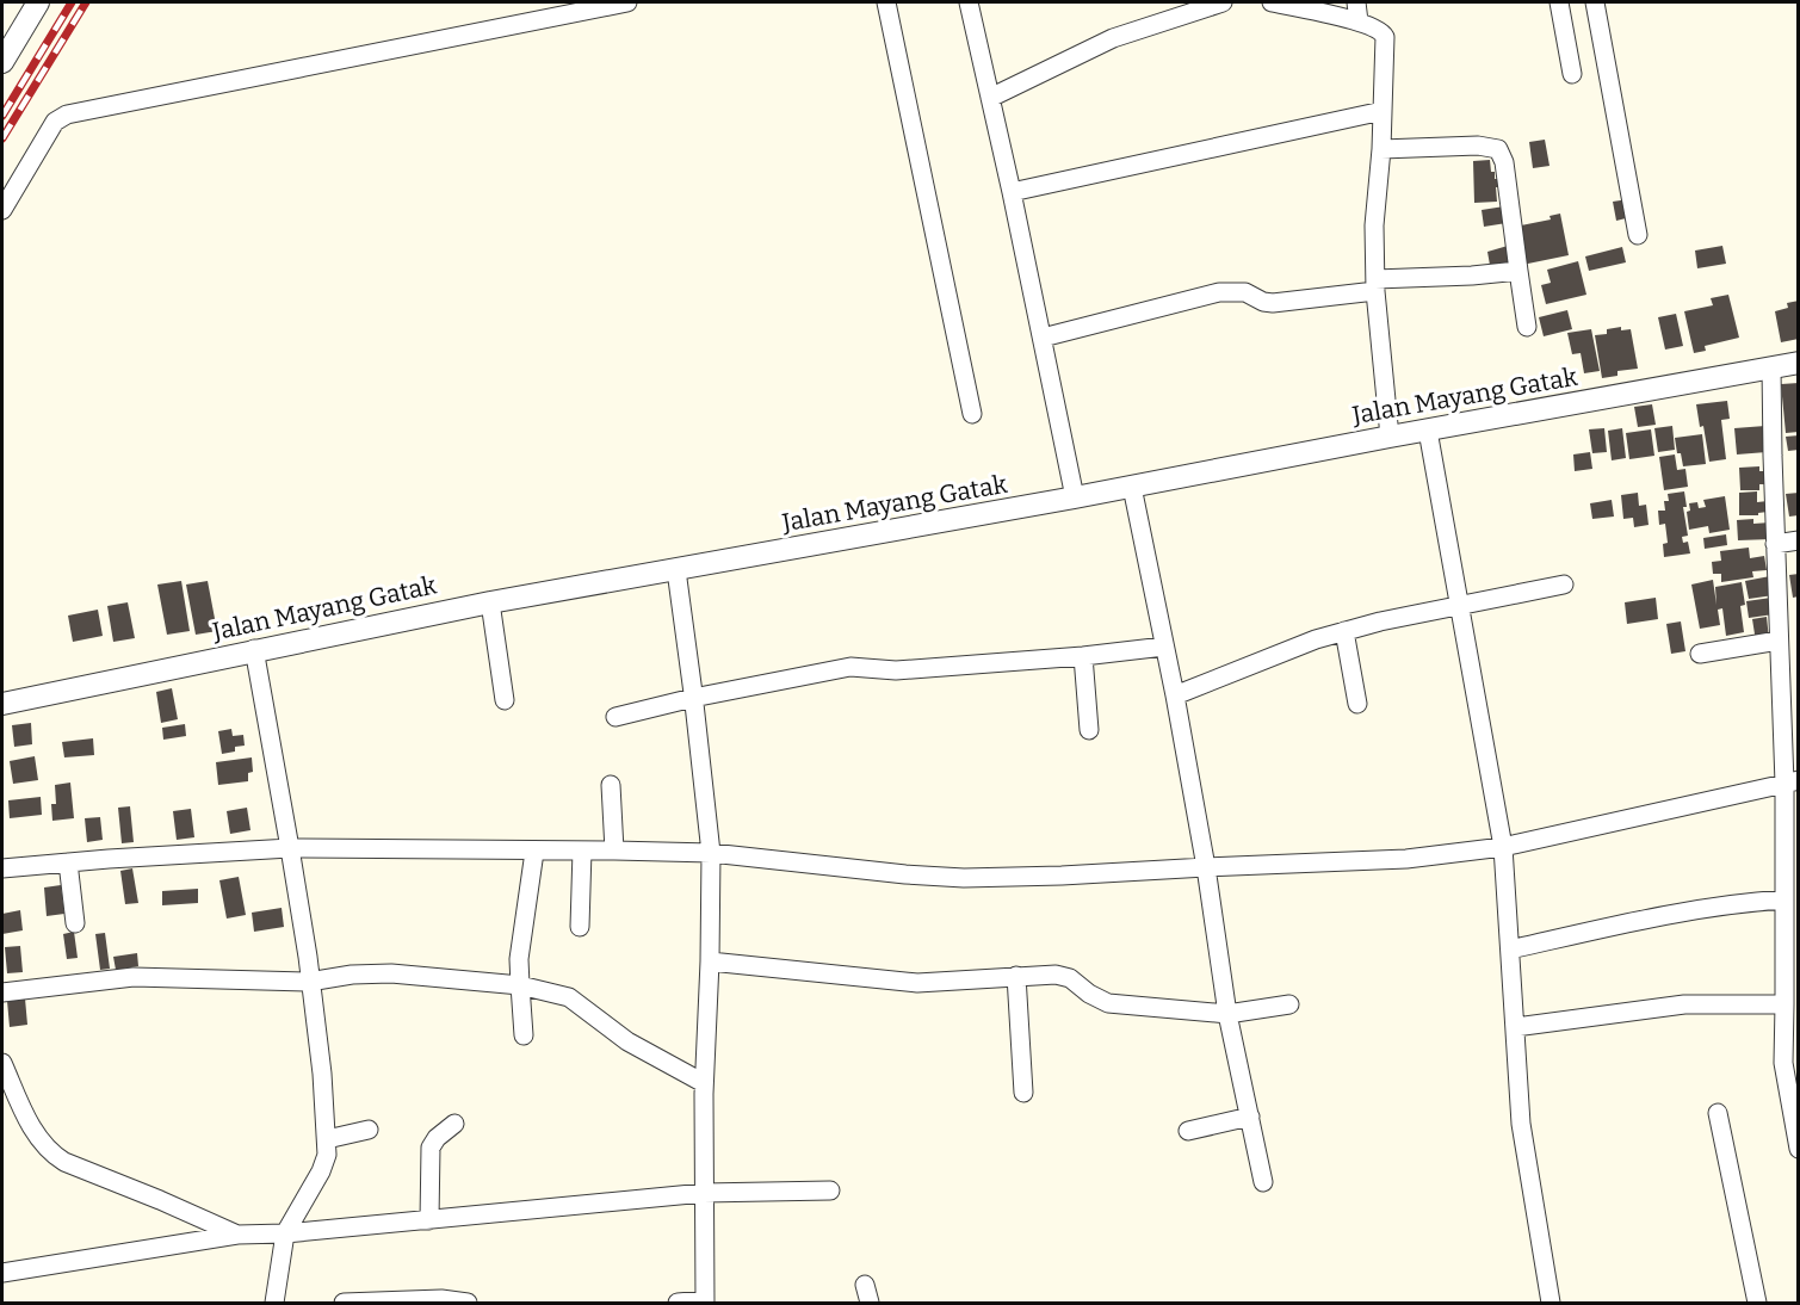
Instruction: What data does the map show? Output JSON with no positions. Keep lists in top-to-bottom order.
{
  "streets": {
    "street": ["Jalan Mayang Gatak"]
  }
}
